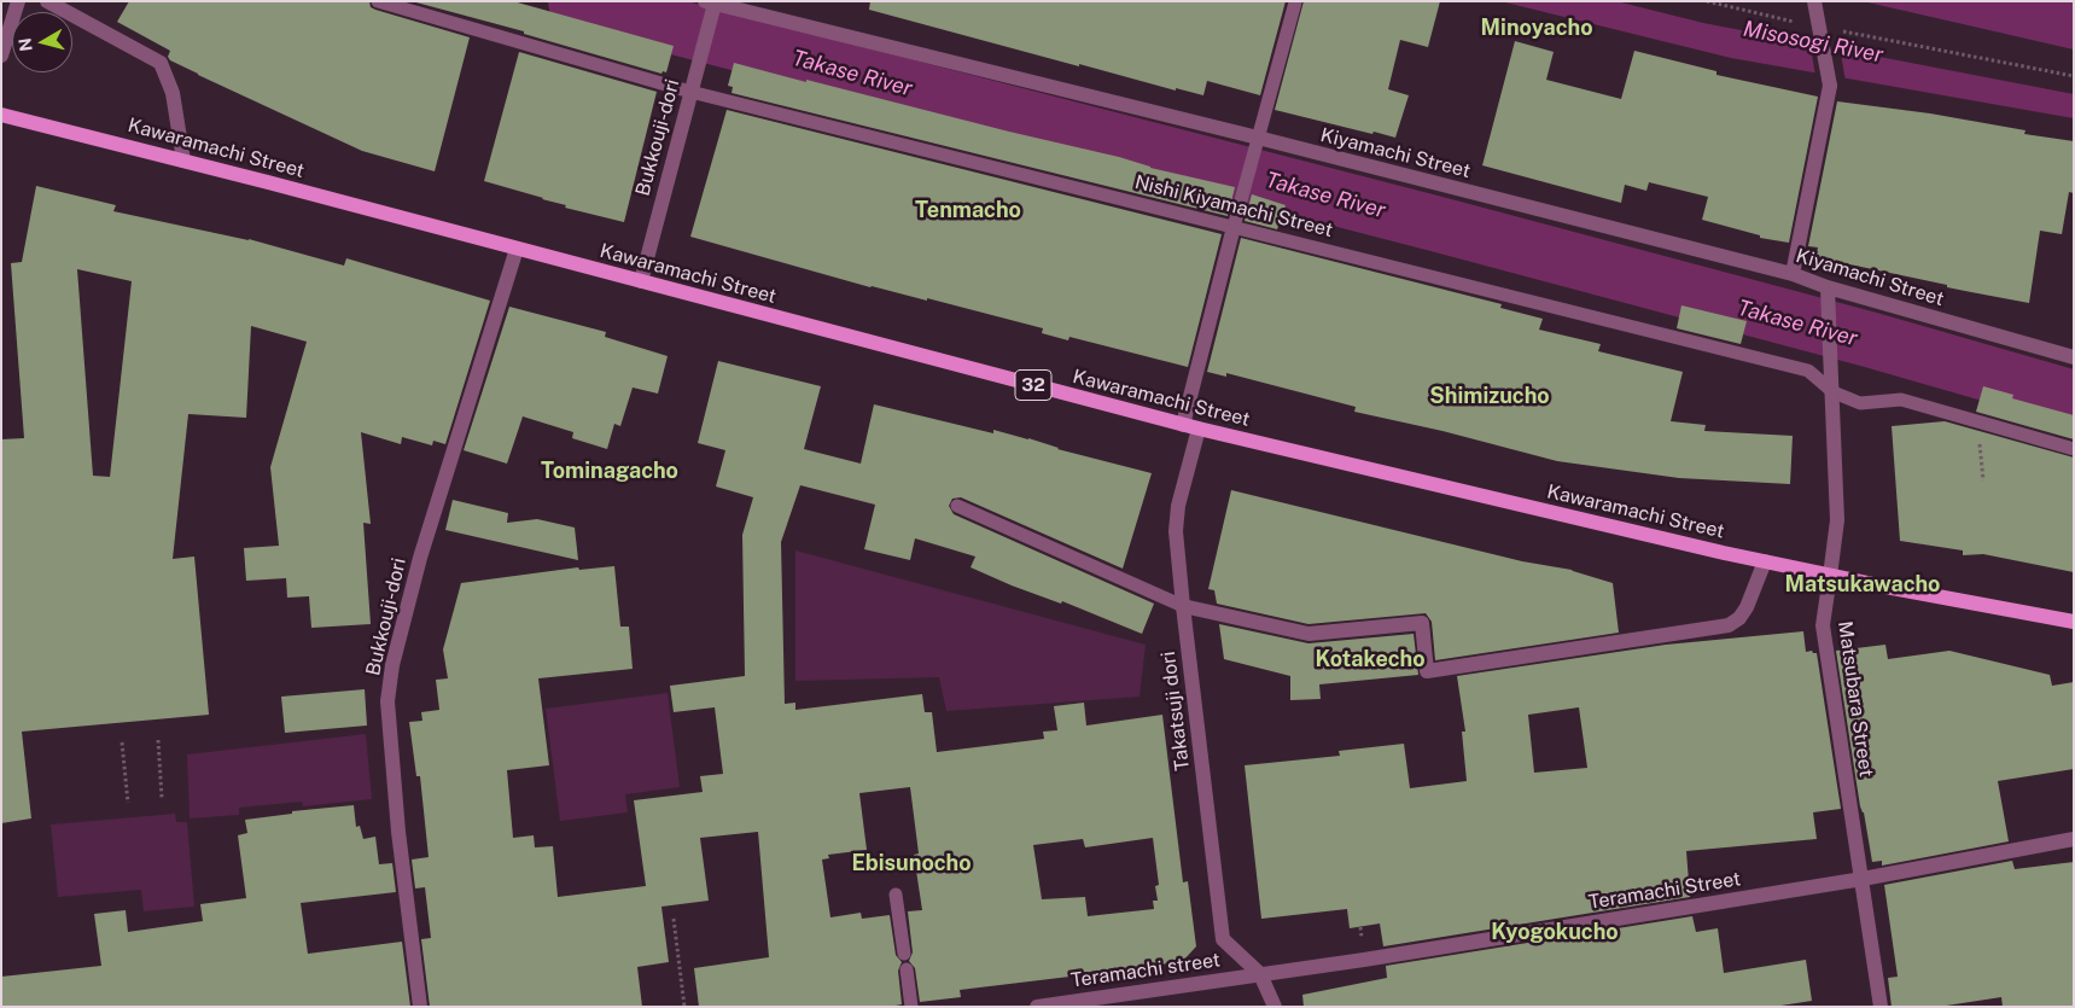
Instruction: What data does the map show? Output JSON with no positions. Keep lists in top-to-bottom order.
{
  "streets": {
    "main road": ["Kawaramachi Street", "32"],
    "street": [
      "Bukkouji-dori",
      "Kiyamachi Street",
      "Matsubara Street",
      "Takatsuji dori",
      "Teramachi Street",
      "Teramachi street"
    ],
    "lane": ["Nishi Kiyamachi Street"]
  },
  "crossings": [
    ["Bukkouji-dori", "Kawaramachi Street"],
    ["Bukkouji-dori", "Kiyamachi Street"],
    ["Bukkouji-dori", "Nishi Kiyamachi Street"],
    ["Kawaramachi Street", "Matsubara Street"],
    ["Kawaramachi Street", "Takatsuji dori"],
    ["Kiyamachi Street", "Matsubara Street"],
    ["Nishi Kiyamachi Street", "Matsubara Street"],
    ["Matsubara Street", "Teramachi Street"],
    ["Takatsuji dori", "Teramachi Street"],
    ["Takatsuji dori", "Teramachi street"],
    ["Teramachi Street", "Teramachi street"]
  ],
  "districts": [
    "Minoyacho",
    "Tenmacho",
    "Shimizucho",
    "Tominagacho",
    "Matsukawacho",
    "Kotakecho",
    "Ebisunocho",
    "Kyogokucho"
  ],
  "water": ["Misosogi River", "Takase River"],
  "north": "left"
}
